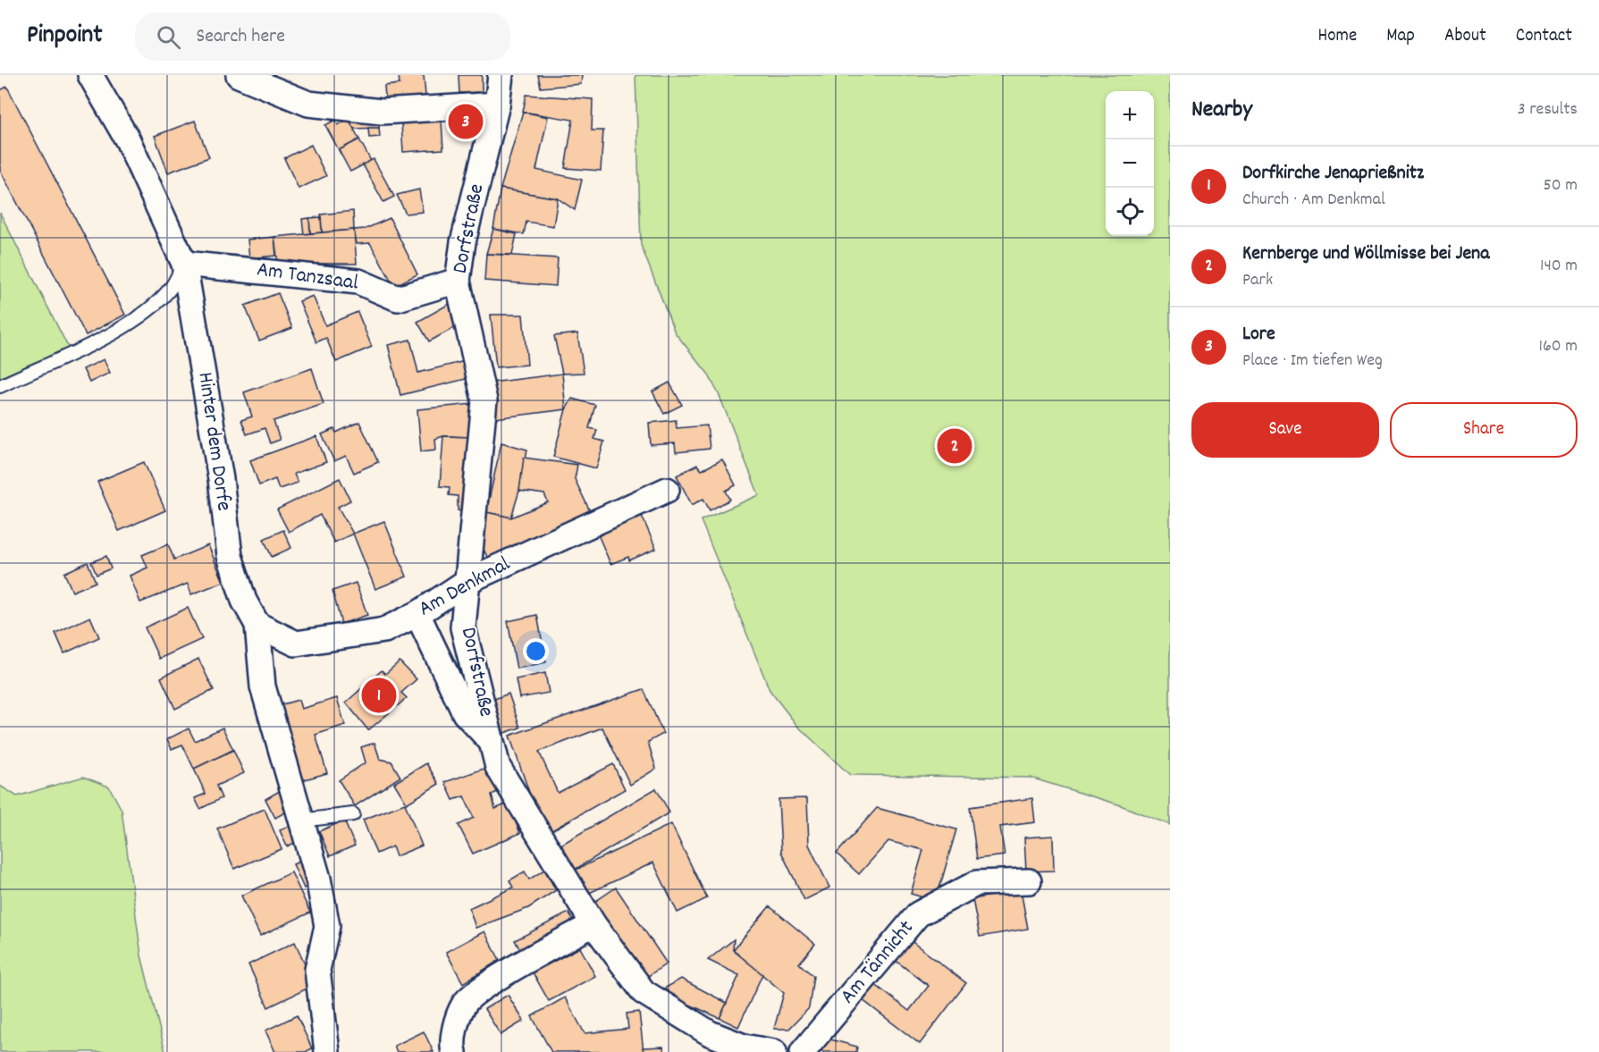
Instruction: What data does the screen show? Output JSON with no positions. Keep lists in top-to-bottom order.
{
  "streets": {
    "street": [
      "Dorfstraße",
      "Am Tanzsaal",
      "Hinter dem Dorfe",
      "Am Denkmal",
      "Am Tännicht"
    ]
  },
  "crossings": [
    ["Dorfstraße", "Am Tanzsaal"],
    ["Dorfstraße", "Am Denkmal"],
    ["Am Tanzsaal", "Hinter dem Dorfe"],
    ["Hinter dem Dorfe", "Am Denkmal"]
  ],
  "page": {
    "header": "Pinpoint",
    "search": "Search here",
    "nav": [
      "Home",
      "Map",
      "About",
      "Contact"
    ],
    "heading": ["Nearby", "3 results"],
    "map_buttons": ["+", "−"],
    "pins": ["3", "2", "1"],
    "list": [
      {
        "mark": "1",
        "name": "Dorfkirche Jenaprießnitz",
        "note": "Church · Am Denkmal",
        "value": "50 m"
      },
      {
        "mark": "2",
        "name": "Kernberge und Wöllmisse bei Jena",
        "note": "Park",
        "value": "140 m"
      },
      {
        "mark": "3",
        "name": "Lore",
        "note": "Place · Im tiefen Weg",
        "value": "160 m"
      }
    ],
    "buttons": ["Save", "Share"]
  }
}
